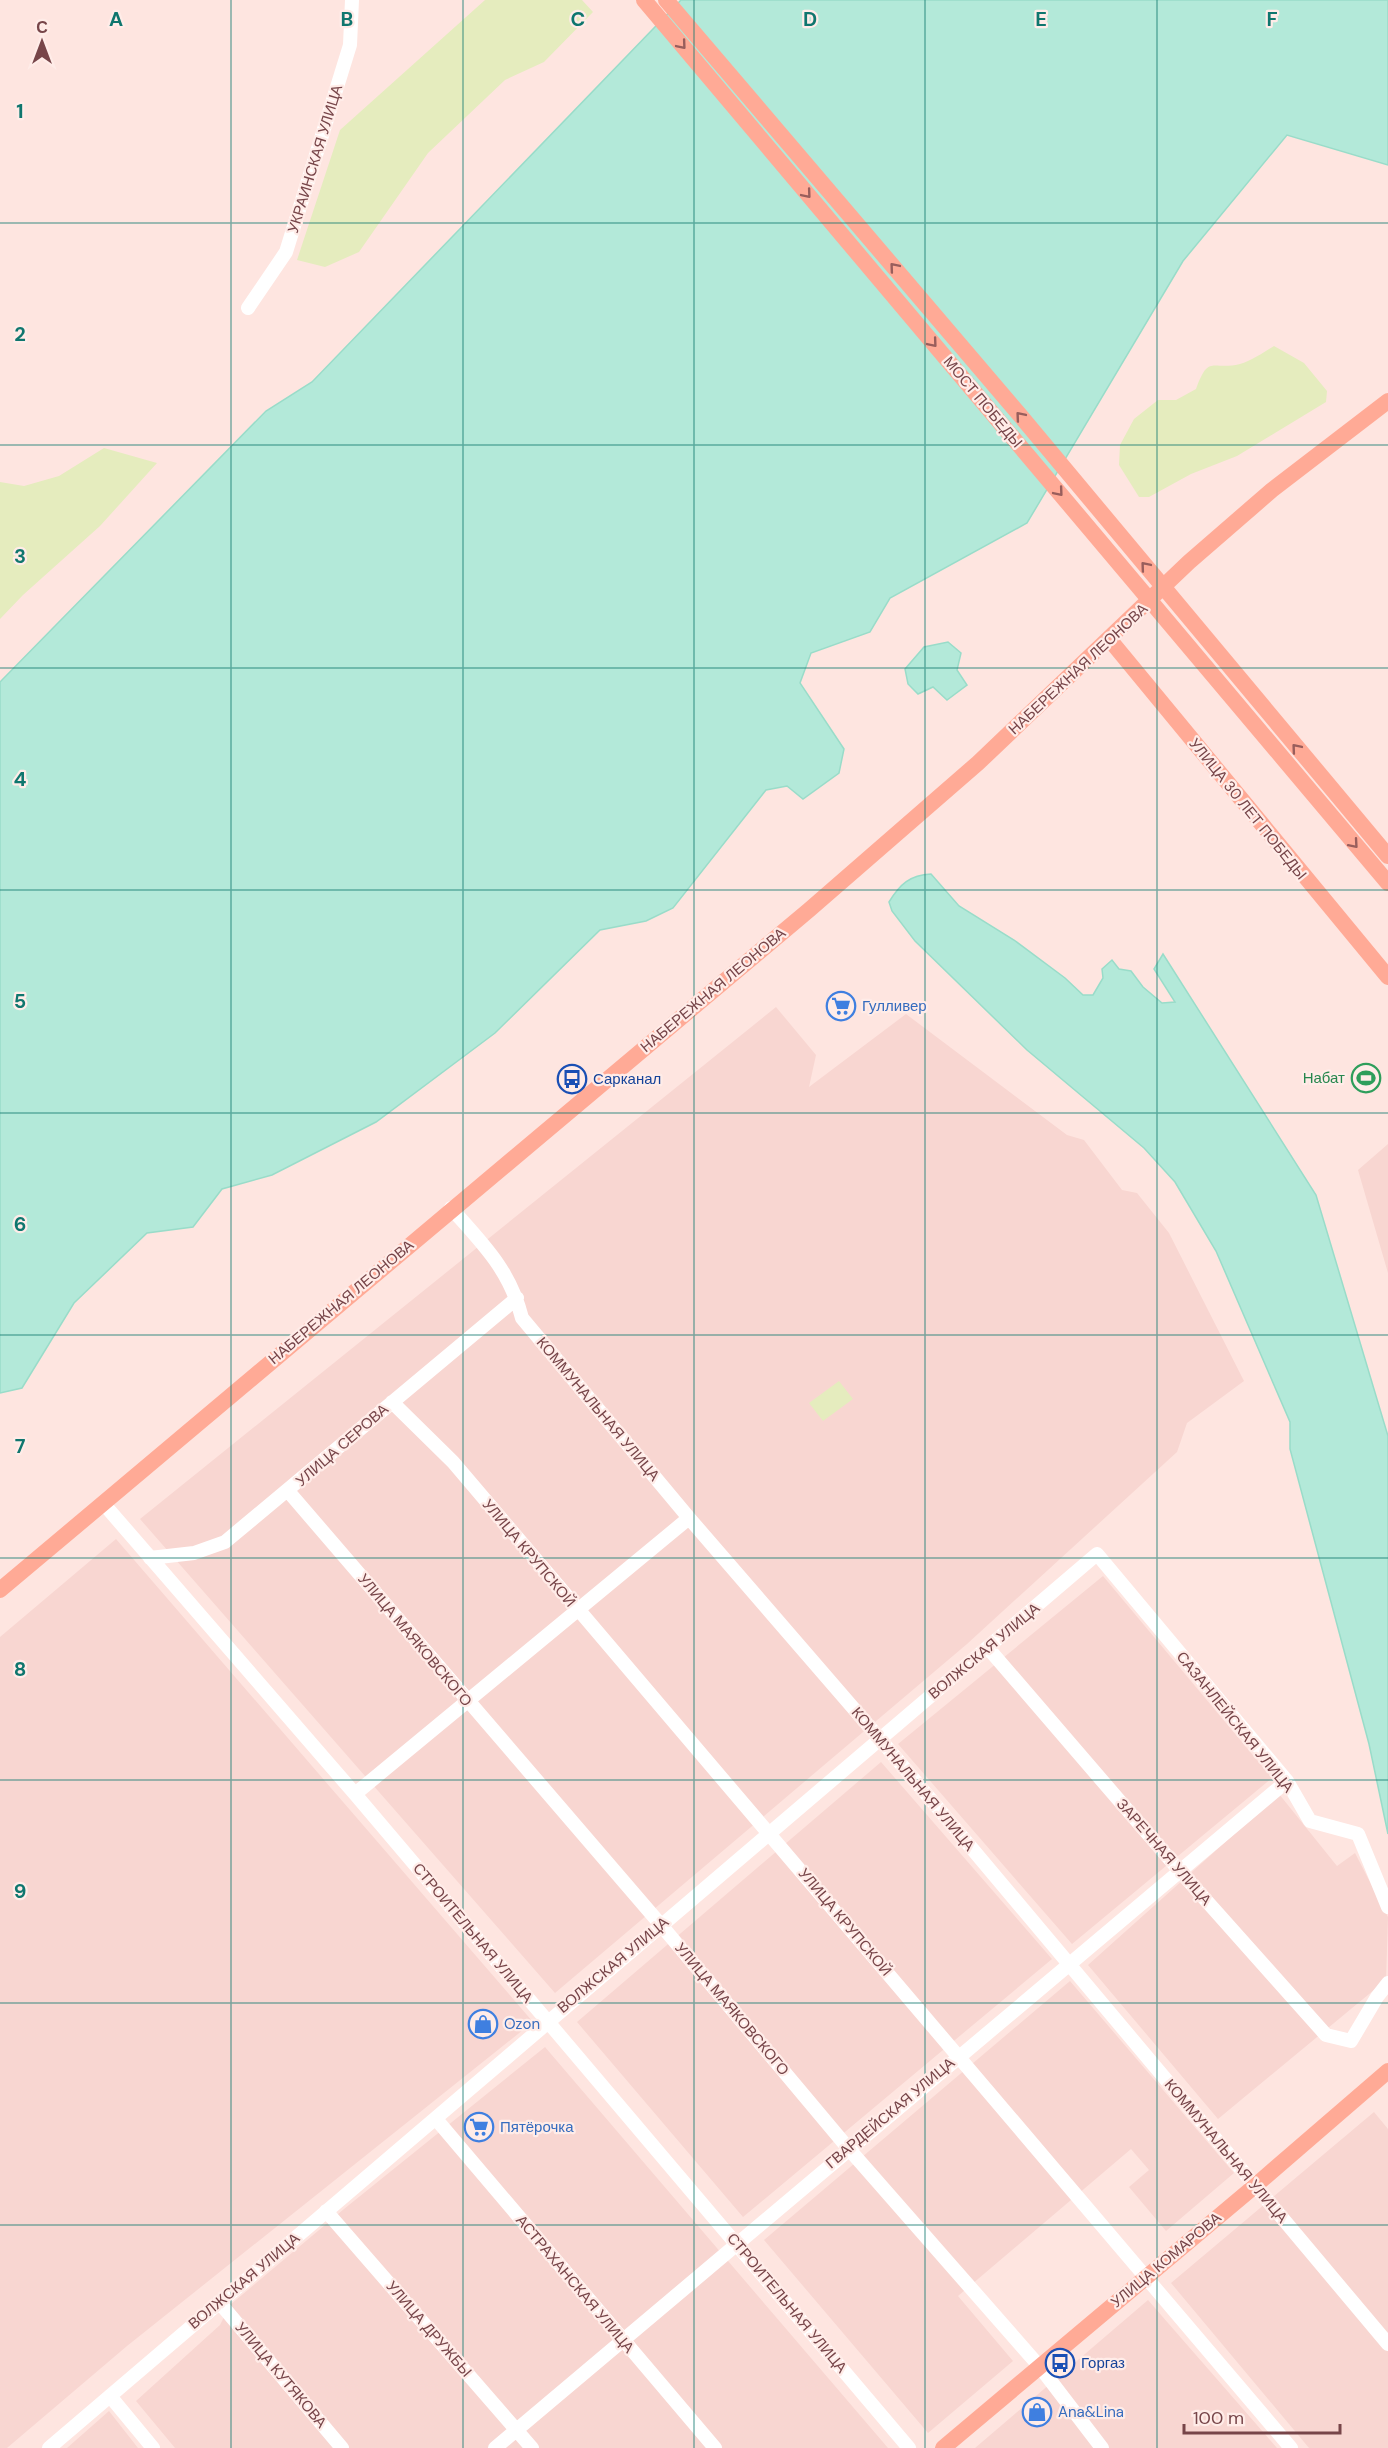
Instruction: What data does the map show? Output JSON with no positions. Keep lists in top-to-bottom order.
{
  "streets": {
    "main road": [
      "МОСТ ПОБЕДЫ",
      "НАБЕРЕЖНАЯ ЛЕОНОВА",
      "УЛИЦА 30 ЛЕТ ПОБЕДЫ",
      "УЛИЦА КОМАРОВА"
    ],
    "street": [
      "УКРАИНСКАЯ УЛИЦА",
      "КОММУНАЛЬНАЯ УЛИЦА",
      "УЛИЦА СЕРОВА",
      "УЛИЦА КРУПСКОЙ",
      "УЛИЦА МАЯКОВСКОГО",
      "ВОЛЖСКАЯ УЛИЦА",
      "САЗАНЛЕЙСКАЯ УЛИЦА",
      "ЗАРЕЧНАЯ УЛИЦА",
      "СТРОИТЕЛЬНАЯ УЛИЦА",
      "ГВАРДЕЙСКАЯ УЛИЦА",
      "АСТРАХАНСКАЯ УЛИЦА",
      "УЛИЦА ДРУЖБЫ",
      "УЛИЦА КУТЯКОВА"
    ]
  },
  "crossings": [
    ["НАБЕРЕЖНАЯ ЛЕОНОВА", "УЛИЦА 30 ЛЕТ ПОБЕДЫ"],
    ["НАБЕРЕЖНАЯ ЛЕОНОВА", "КОММУНАЛЬНАЯ УЛИЦА"],
    ["НАБЕРЕЖНАЯ ЛЕОНОВА", "СТРОИТЕЛЬНАЯ УЛИЦА"],
    ["КОММУНАЛЬНАЯ УЛИЦА", "УЛИЦА СЕРОВА"],
    ["КОММУНАЛЬНАЯ УЛИЦА", "ВОЛЖСКАЯ УЛИЦА"],
    ["КОММУНАЛЬНАЯ УЛИЦА", "ГВАРДЕЙСКАЯ УЛИЦА"],
    ["КОММУНАЛЬНАЯ УЛИЦА", "УЛИЦА КОМАРОВА"],
    ["УЛИЦА СЕРОВА", "УЛИЦА КРУПСКОЙ"],
    ["УЛИЦА СЕРОВА", "УЛИЦА МАЯКОВСКОГО"],
    ["УЛИЦА СЕРОВА", "СТРОИТЕЛЬНАЯ УЛИЦА"],
    ["УЛИЦА КРУПСКОЙ", "ВОЛЖСКАЯ УЛИЦА"],
    ["УЛИЦА КРУПСКОЙ", "ГВАРДЕЙСКАЯ УЛИЦА"],
    ["УЛИЦА КРУПСКОЙ", "УЛИЦА КОМАРОВА"],
    ["УЛИЦА МАЯКОВСКОГО", "ВОЛЖСКАЯ УЛИЦА"],
    ["УЛИЦА МАЯКОВСКОГО", "ГВАРДЕЙСКАЯ УЛИЦА"],
    ["УЛИЦА МАЯКОВСКОГО", "УЛИЦА КОМАРОВА"],
    ["ВОЛЖСКАЯ УЛИЦА", "САЗАНЛЕЙСКАЯ УЛИЦА"],
    ["ВОЛЖСКАЯ УЛИЦА", "ЗАРЕЧНАЯ УЛИЦА"],
    ["ВОЛЖСКАЯ УЛИЦА", "СТРОИТЕЛЬНАЯ УЛИЦА"],
    ["ВОЛЖСКАЯ УЛИЦА", "АСТРАХАНСКАЯ УЛИЦА"],
    ["ВОЛЖСКАЯ УЛИЦА", "УЛИЦА ДРУЖБЫ"],
    ["ВОЛЖСКАЯ УЛИЦА", "УЛИЦА КУТЯКОВА"],
    ["САЗАНЛЕЙСКАЯ УЛИЦА", "ГВАРДЕЙСКАЯ УЛИЦА"],
    ["ЗАРЕЧНАЯ УЛИЦА", "ГВАРДЕЙСКАЯ УЛИЦА"],
    ["СТРОИТЕЛЬНАЯ УЛИЦА", "ГВАРДЕЙСКАЯ УЛИЦА"],
    ["ГВАРДЕЙСКАЯ УЛИЦА", "АСТРАХАНСКАЯ УЛИЦА"],
    ["ГВАРДЕЙСКАЯ УЛИЦА", "УЛИЦА ДРУЖБЫ"]
  ],
  "places": {
    "supermarket": ["Гулливер", "Пятёрочка"],
    "sports": ["Набат"],
    "bus stop": ["Сарканал", "Горгаз"],
    "shop": ["Ozon", "Ana&Lina"]
  },
  "scale_bar": "100 m",
  "north": "top",
  "grid": {
    "columns": [
      "A",
      "B",
      "C",
      "D",
      "E",
      "F"
    ],
    "rows": [
      "1",
      "2",
      "3",
      "4",
      "5",
      "6",
      "7",
      "8",
      "9"
    ]
  }
}
